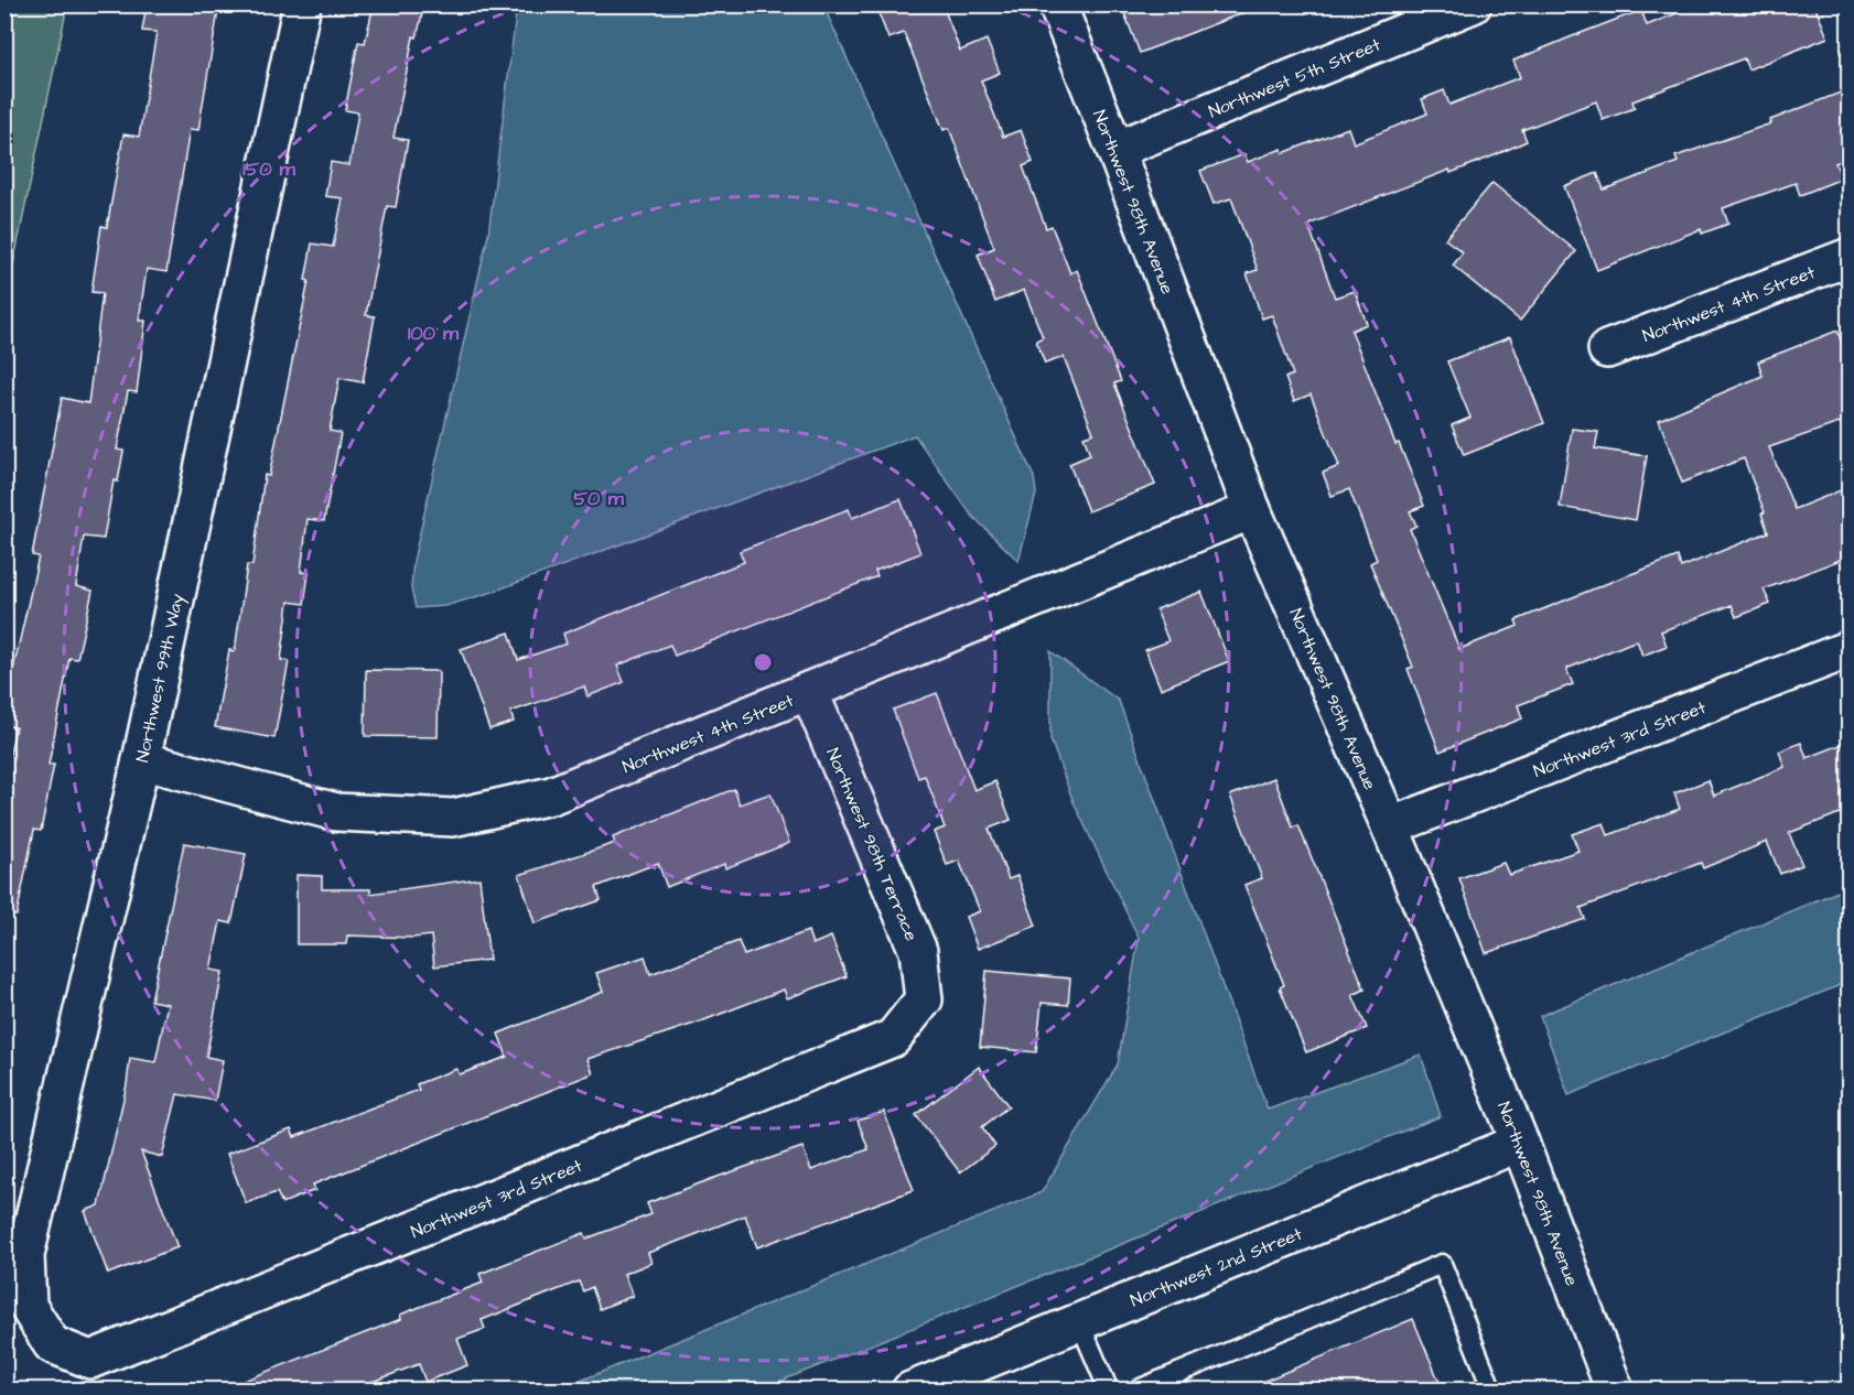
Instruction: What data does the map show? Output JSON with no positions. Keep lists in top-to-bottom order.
{
  "streets": {
    "street": [
      "Northwest 5th Street",
      "Northwest 98th Avenue",
      "Northwest 4th Street",
      "Northwest 99th Way",
      "Northwest 3rd Street",
      "Northwest 98th Terrace",
      "Northwest 2nd Street"
    ]
  },
  "crossings": [
    ["Northwest 5th Street", "Northwest 98th Avenue"],
    ["Northwest 98th Avenue", "Northwest 4th Street"],
    ["Northwest 98th Avenue", "Northwest 3rd Street"],
    ["Northwest 98th Avenue", "Northwest 2nd Street"],
    ["Northwest 4th Street", "Northwest 99th Way"],
    ["Northwest 4th Street", "Northwest 98th Terrace"],
    ["Northwest 99th Way", "Northwest 3rd Street"],
    ["Northwest 3rd Street", "Northwest 98th Terrace"]
  ],
  "rings": ["150 m", "100 m", "50 m"]
}
